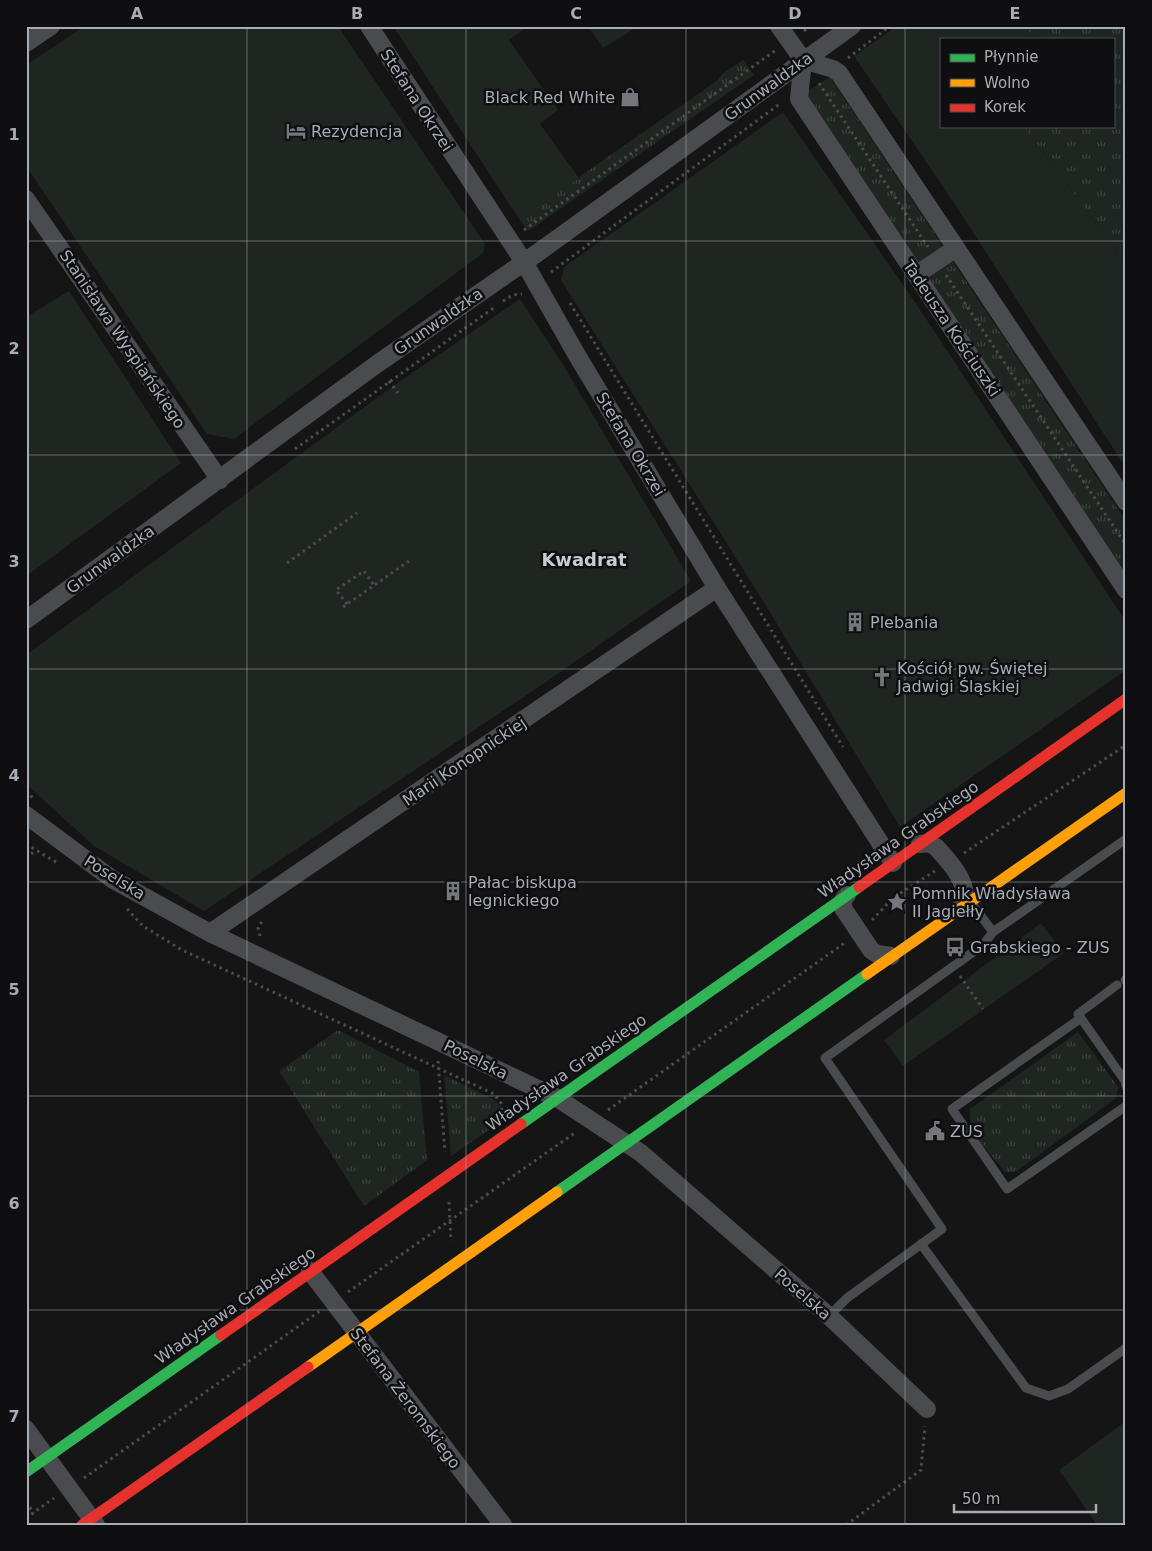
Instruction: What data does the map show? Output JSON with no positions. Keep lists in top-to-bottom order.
{
  "streets": {
    "street": [
      "Grunwaldzka",
      "Stefana Okrzei",
      "Tadeusza Kościuszki",
      "Stanisława Wyspiańskiego",
      "Marii Konopnickiej",
      "Władysława Grabskiego",
      "Poselska",
      "Stefana Żeromskiego"
    ]
  },
  "crossings": [
    ["Grunwaldzka", "Stefana Okrzei"],
    ["Grunwaldzka", "Tadeusza Kościuszki"],
    ["Grunwaldzka", "Stanisława Wyspiańskiego"],
    ["Stefana Okrzei", "Marii Konopnickiej"],
    ["Stefana Okrzei", "Władysława Grabskiego"],
    ["Marii Konopnickiej", "Poselska"],
    ["Władysława Grabskiego", "Poselska"],
    ["Władysława Grabskiego", "Stefana Żeromskiego"]
  ],
  "districts": ["Kwadrat"],
  "places": {
    "shop": ["Black Red White"],
    "hotel": ["Rezydencja"],
    "building": ["Plebania", "Pałac biskupa legnickiego"],
    "church": ["Kościół pw. Świętej Jadwigi Śląskiej"],
    "place": ["Pomnik Władysława II Jagiełły"],
    "bus stop": ["Grabskiego - ZUS"],
    "public building": ["ZUS"]
  },
  "legend": ["Płynnie", "Wolno", "Korek"],
  "scale_bar": "50 m",
  "grid": {
    "columns": [
      "A",
      "B",
      "C",
      "D",
      "E"
    ],
    "rows": [
      "1",
      "2",
      "3",
      "4",
      "5",
      "6",
      "7"
    ]
  }
}
